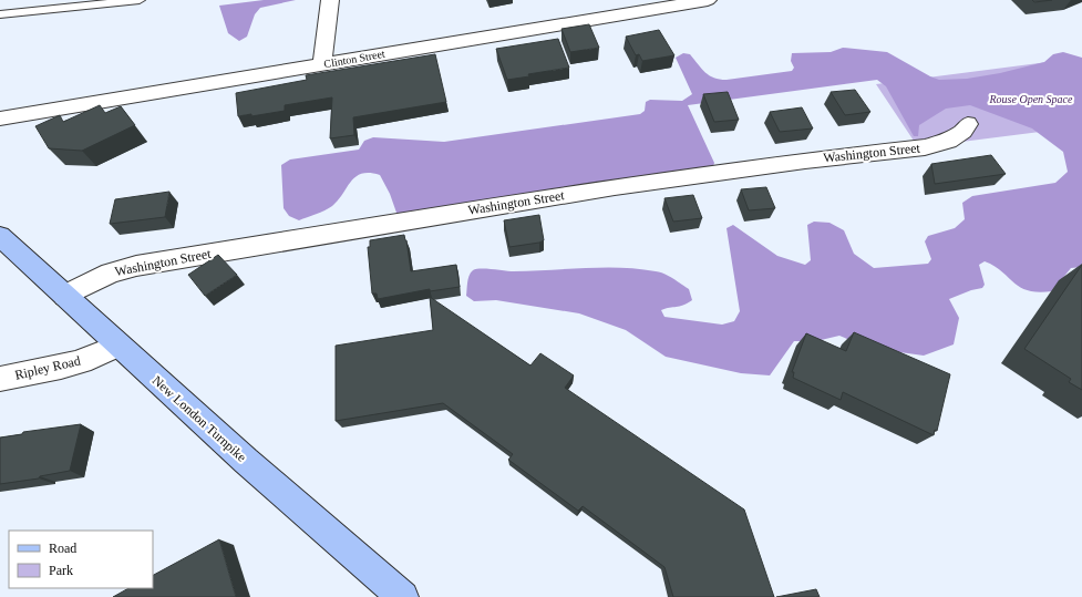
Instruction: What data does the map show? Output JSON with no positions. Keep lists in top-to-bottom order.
{
  "streets": {
    "main road": ["New London Turnpike"],
    "street": ["Clinton Street", "Washington Street", "Ripley Road"]
  },
  "crossings": [
    ["Washington Street", "New London Turnpike"],
    ["Ripley Road", "New London Turnpike"]
  ],
  "parks": ["Rouse Open Space"],
  "legend": ["Road", "Park"]
}
